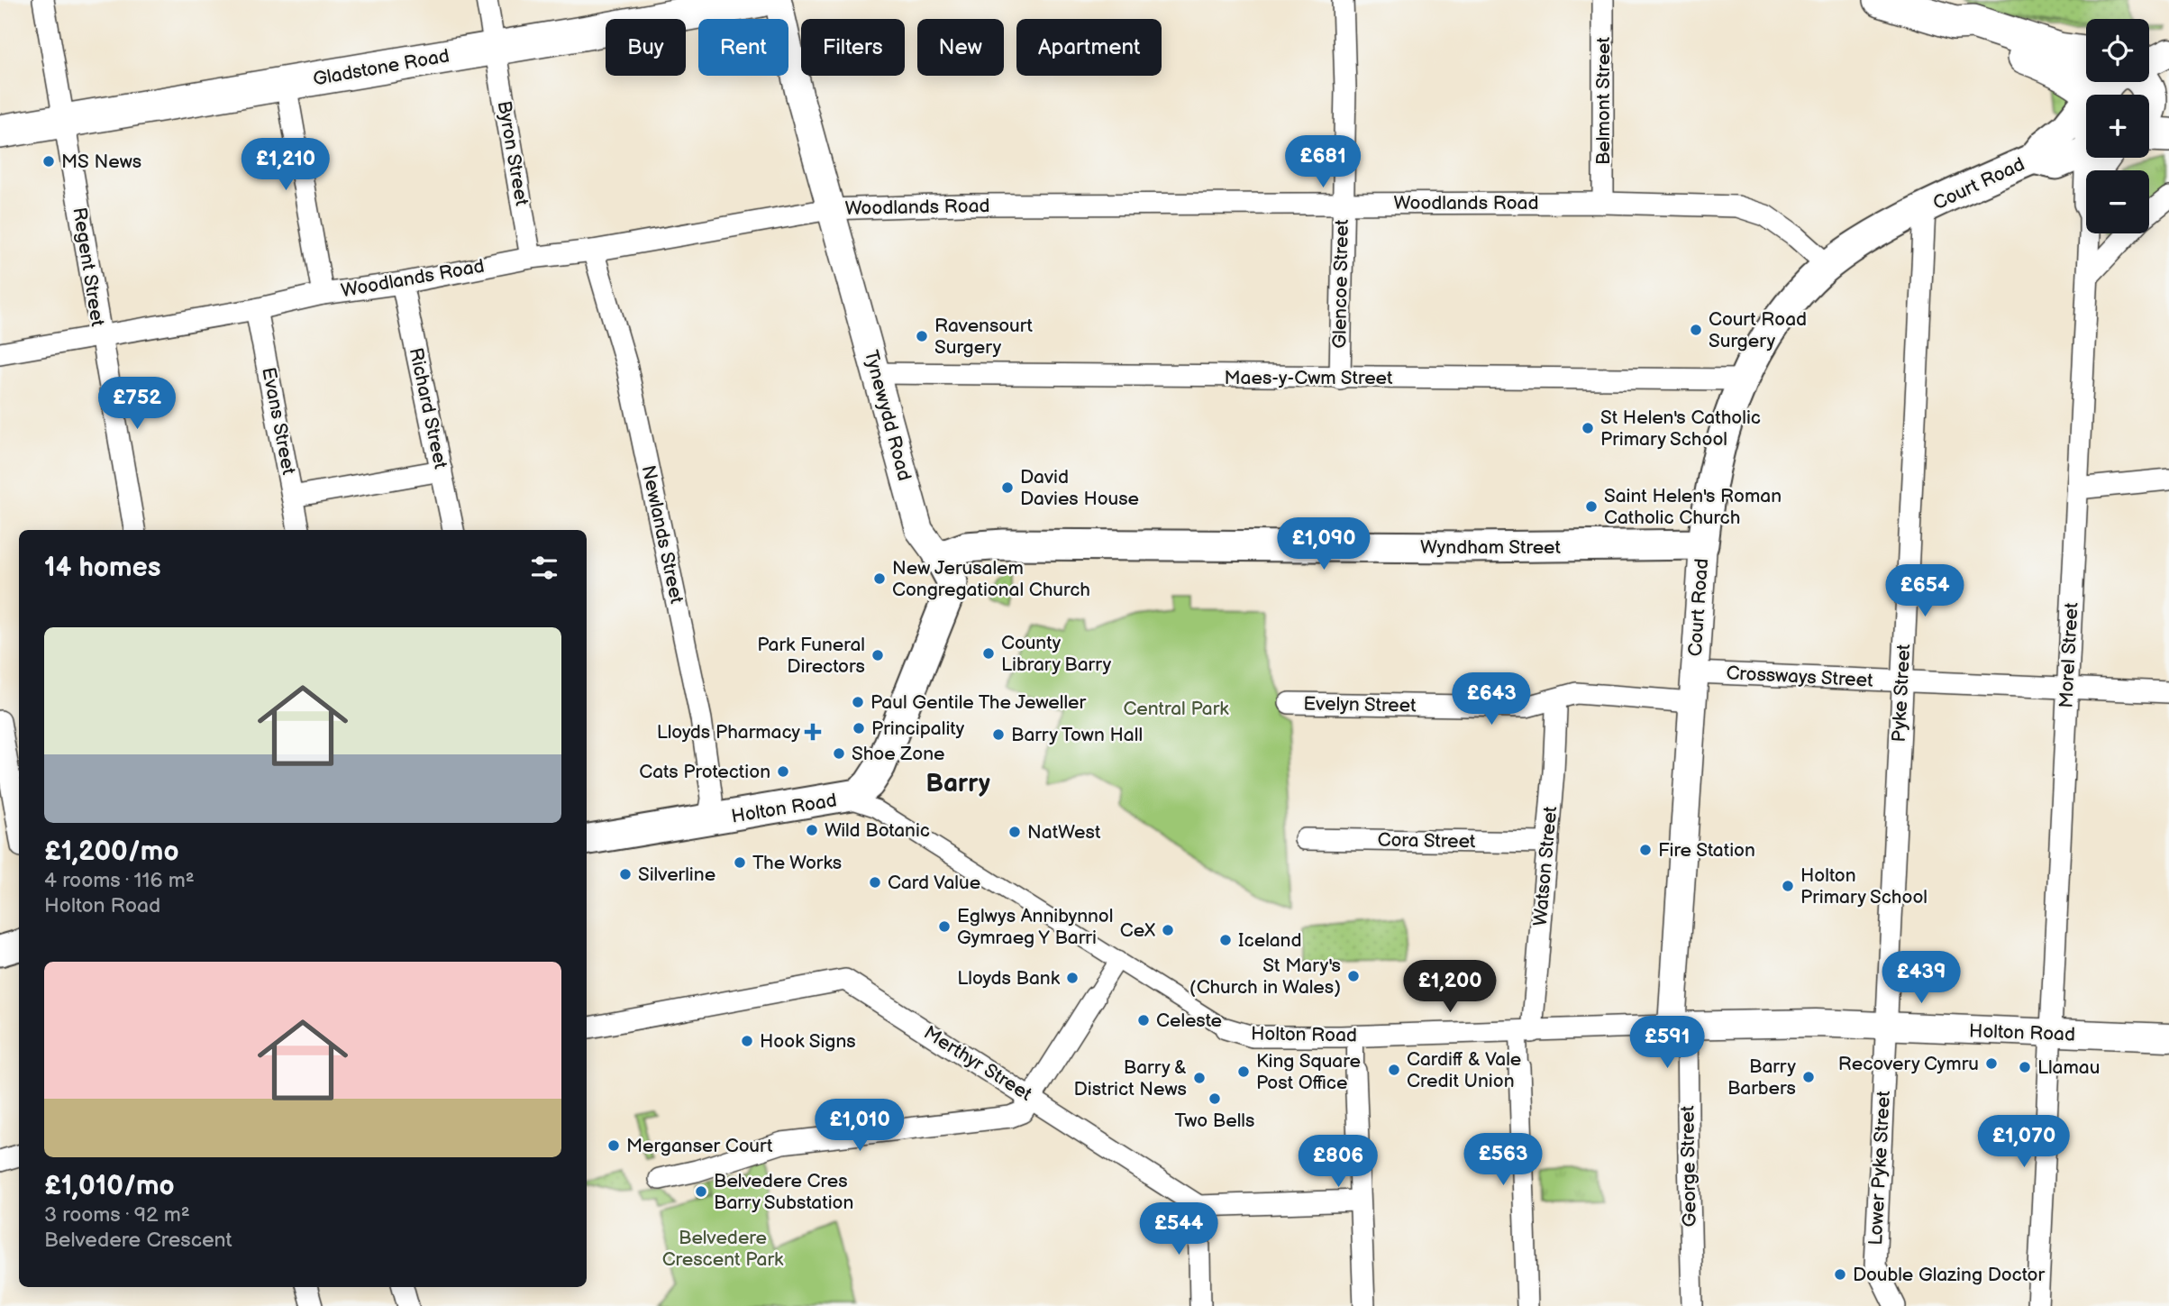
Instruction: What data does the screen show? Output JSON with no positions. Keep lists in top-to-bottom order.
{
  "streets": {
    "main road": [
      "Gladstone Road",
      "Court Road",
      "Tynewydd Road",
      "Wyndham Street",
      "Holton Road"
    ],
    "street": [
      "Belmont Street",
      "Byron Street",
      "Woodlands Road",
      "Regent Street",
      "Glencoe Street",
      "Maes-y-Cwm Street",
      "Richard Street",
      "Evans Street",
      "Newlands Street",
      "Morel Street",
      "Crossways Street",
      "Pyke Street",
      "Evelyn Street",
      "Cora Street",
      "Watson Street",
      "Merthyr Street",
      "George Street",
      "Lower Pyke Street"
    ]
  },
  "crossings": [
    ["Gladstone Road", "Byron Street"],
    ["Gladstone Road", "Regent Street"],
    ["Belmont Street", "Woodlands Road"],
    ["Byron Street", "Woodlands Road"],
    ["Court Road", "Woodlands Road"],
    ["Court Road", "Maes-y-Cwm Street"],
    ["Court Road", "Wyndham Street"],
    ["Court Road", "Crossways Street"],
    ["Court Road", "Pyke Street"],
    ["Court Road", "Evelyn Street"],
    ["Court Road", "Holton Road"],
    ["Court Road", "George Street"],
    ["Woodlands Road", "Regent Street"],
    ["Woodlands Road", "Glencoe Street"],
    ["Woodlands Road", "Richard Street"],
    ["Woodlands Road", "Tynewydd Road"],
    ["Woodlands Road", "Evans Street"],
    ["Woodlands Road", "Newlands Street"],
    ["Glencoe Street", "Maes-y-Cwm Street"],
    ["Maes-y-Cwm Street", "Tynewydd Road"],
    ["Tynewydd Road", "Wyndham Street"],
    ["Tynewydd Road", "Holton Road"],
    ["Newlands Street", "Holton Road"],
    ["Morel Street", "Crossways Street"],
    ["Morel Street", "Holton Road"],
    ["Crossways Street", "Pyke Street"],
    ["Pyke Street", "Holton Road"],
    ["Pyke Street", "Lower Pyke Street"],
    ["Evelyn Street", "Watson Street"],
    ["Holton Road", "Watson Street"],
    ["Holton Road", "George Street"],
    ["Holton Road", "Lower Pyke Street"],
    ["Cora Street", "Watson Street"]
  ],
  "districts": ["Barry"],
  "parks": ["Central Park", "Belvedere Crescent Park"],
  "places": {
    "other": [
      "MS News",
      "Court Road Surgery",
      "Ravensourt Surgery",
      "St Helen's Catholic Primary School",
      "David Davies House",
      "Saint Helen's Roman Catholic Church",
      "New Jerusalem Congregational Church",
      "County Library Barry",
      "Park Funeral Directors",
      "Paul Gentile The Jeweller",
      "Principality",
      "Barry Town Hall",
      "Shoe Zone",
      "Cats Protection",
      "Wild Botanic",
      "NatWest",
      "Fire Station",
      "The Works",
      "Silverline",
      "Card Value",
      "Holton Primary School",
      "Eglwys Annibynnol Gymraeg Y Barri",
      "CeX",
      "Iceland",
      "St Mary's (Church in Wales)",
      "Lloyds Bank",
      "Celeste",
      "Hook Signs",
      "Recovery Cymru",
      "Llamau",
      "Cardiff & Vale Credit Union",
      "King Square Post Office",
      "Barry Barbers",
      "Barry & District News",
      "Two Bells",
      "Merganser Court",
      "Belvedere Cres Barry Substation",
      "Double Glazing Doctor"
    ],
    "health": ["Lloyds Pharmacy"]
  },
  "page": {
    "map_buttons": ["+", "−"],
    "chip": [
      "Buy",
      "Rent",
      "Filters",
      "New",
      "Apartment"
    ],
    "price": [
      "£681",
      "£1,210",
      "£752",
      "£1,090",
      "£654",
      "£643",
      "£439",
      "£1,200",
      "£591",
      "£1,010",
      "£1,070",
      "£563",
      "£806",
      "£544"
    ],
    "heading": "14 homes",
    "list": [
      {
        "name": "£1,200/mo",
        "note": "4 rooms · 116 m² · Holton Road"
      },
      {
        "name": "£1,010/mo",
        "note": "3 rooms · 92 m² · Belvedere Crescent"
      }
    ]
  }
}
